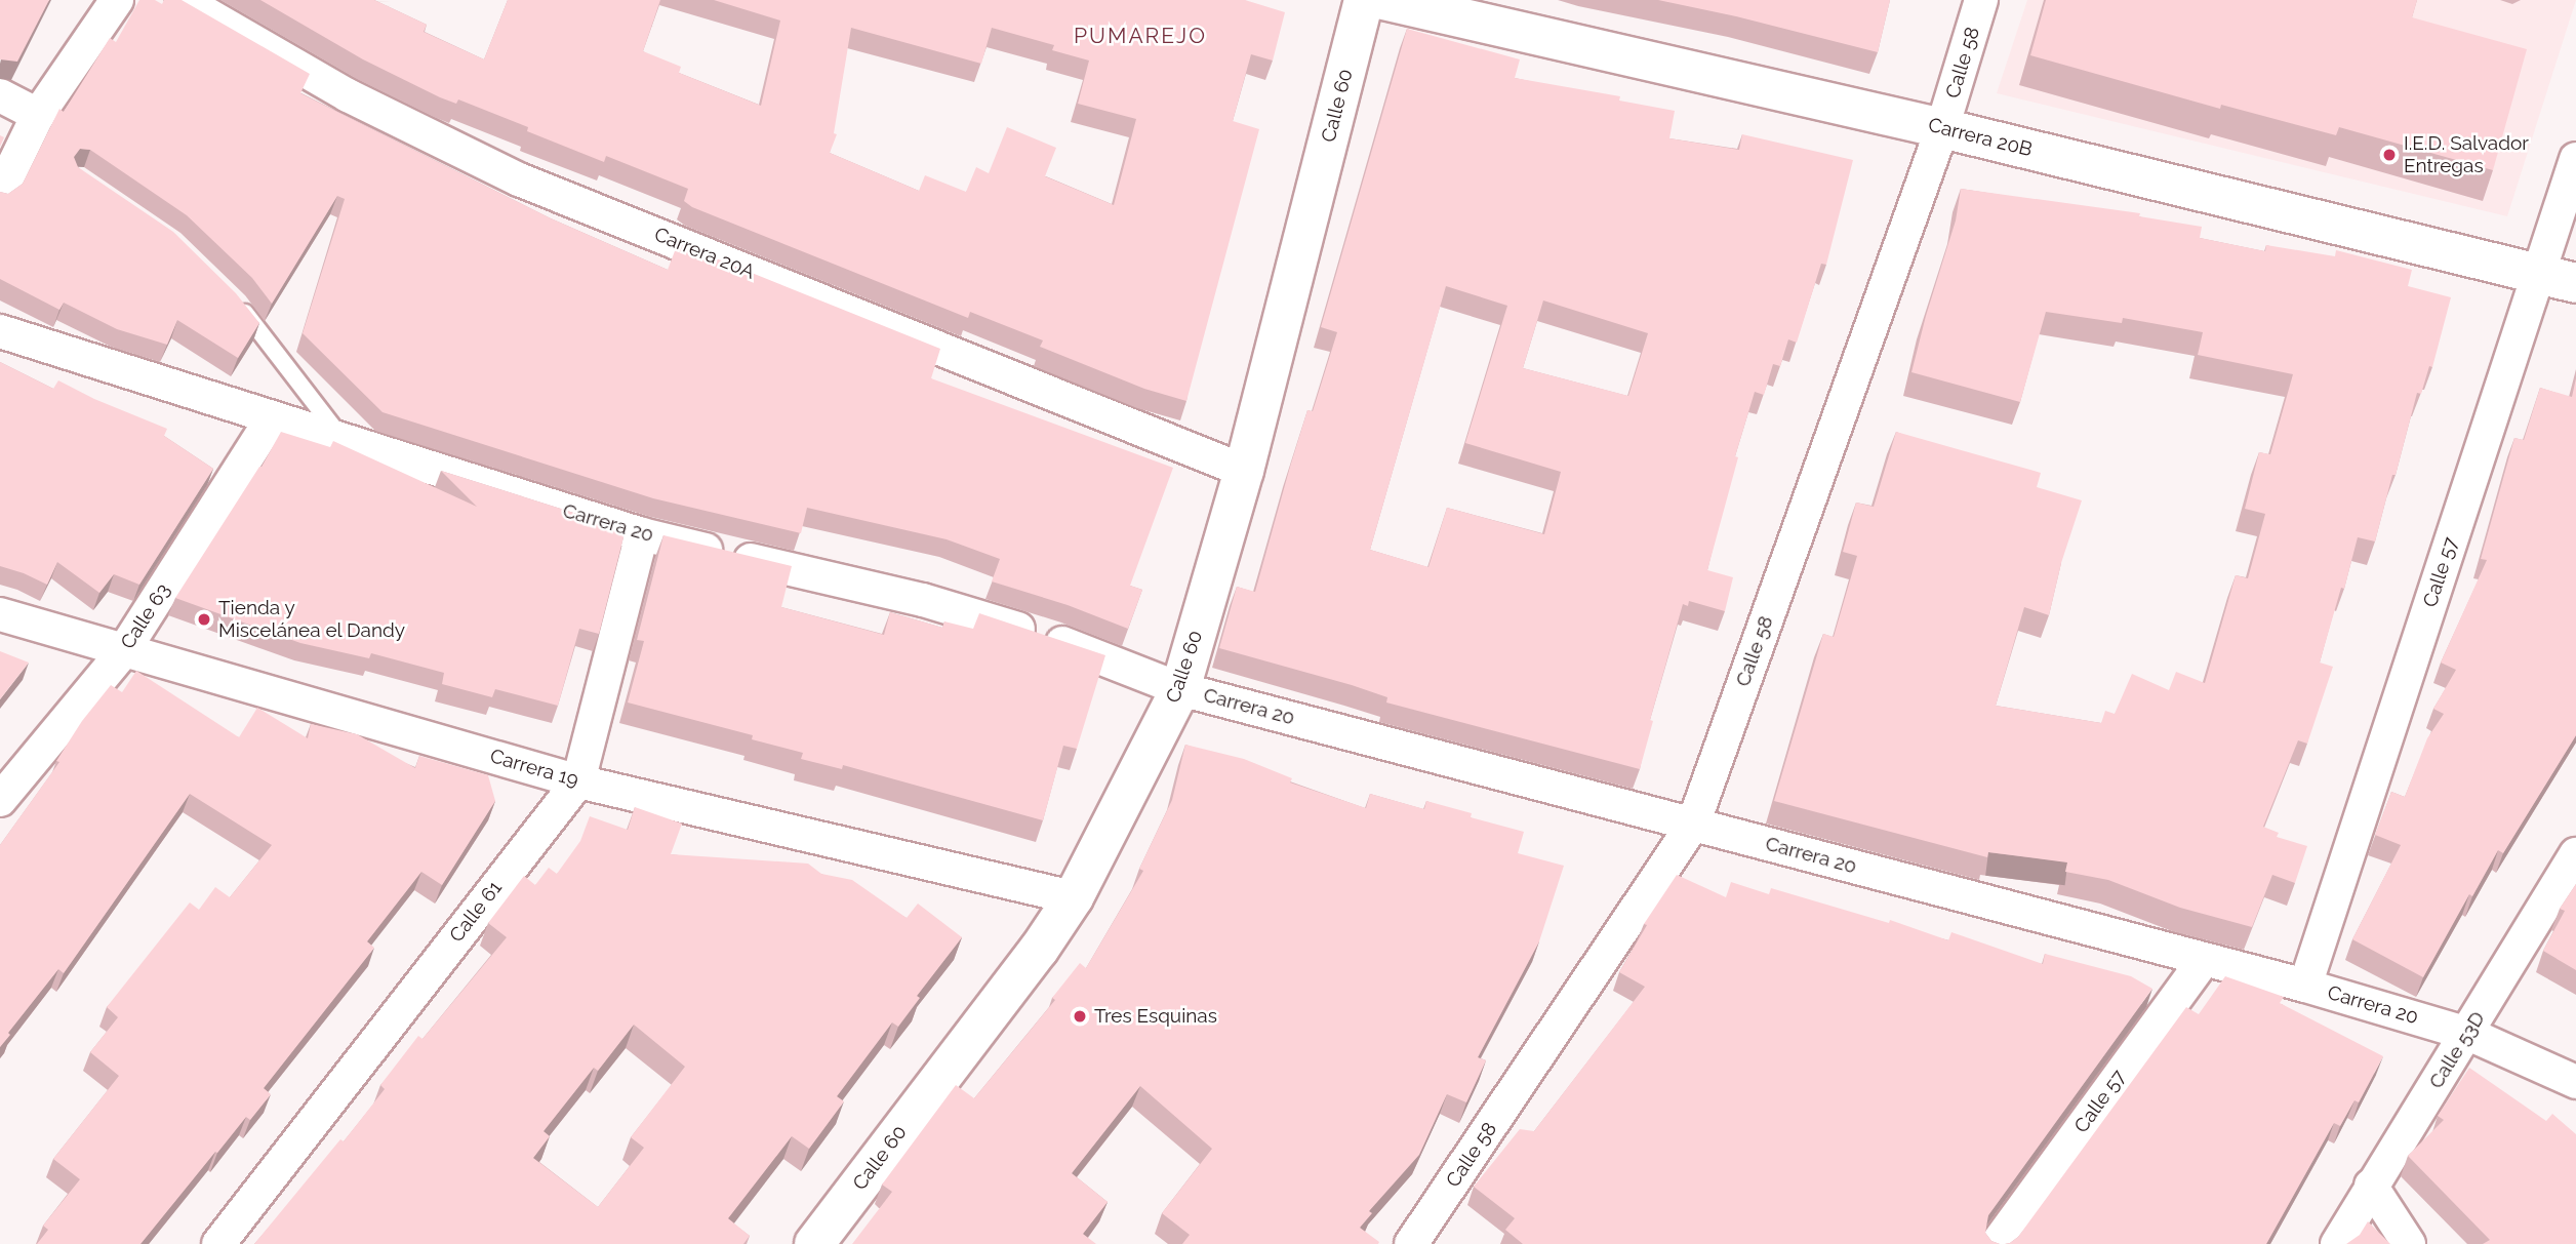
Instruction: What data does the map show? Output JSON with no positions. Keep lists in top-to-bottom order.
{
  "streets": {
    "street": [
      "Calle 58",
      "Calle 60",
      "Carrera 20B",
      "Carrera 20A",
      "Carrera 20",
      "Calle 57",
      "Calle 63",
      "Carrera 19",
      "Calle 61",
      "Calle 53D"
    ]
  },
  "crossings": [
    ["Calle 58", "Carrera 20B"],
    ["Calle 58", "Carrera 20"],
    ["Calle 60", "Carrera 20A"],
    ["Calle 60", "Carrera 20"],
    ["Calle 60", "Carrera 19"],
    ["Carrera 20B", "Calle 57"],
    ["Carrera 20", "Calle 57"],
    ["Carrera 20", "Calle 63"],
    ["Carrera 20", "Calle 61"],
    ["Carrera 20", "Calle 53D"],
    ["Calle 63", "Carrera 19"],
    ["Carrera 19", "Calle 61"]
  ],
  "districts": ["PUMAREJO"],
  "places": ["I.E.D. Salvador Entregas", "Tienda y Miscelánea el Dandy", "Tres Esquinas"]
}
